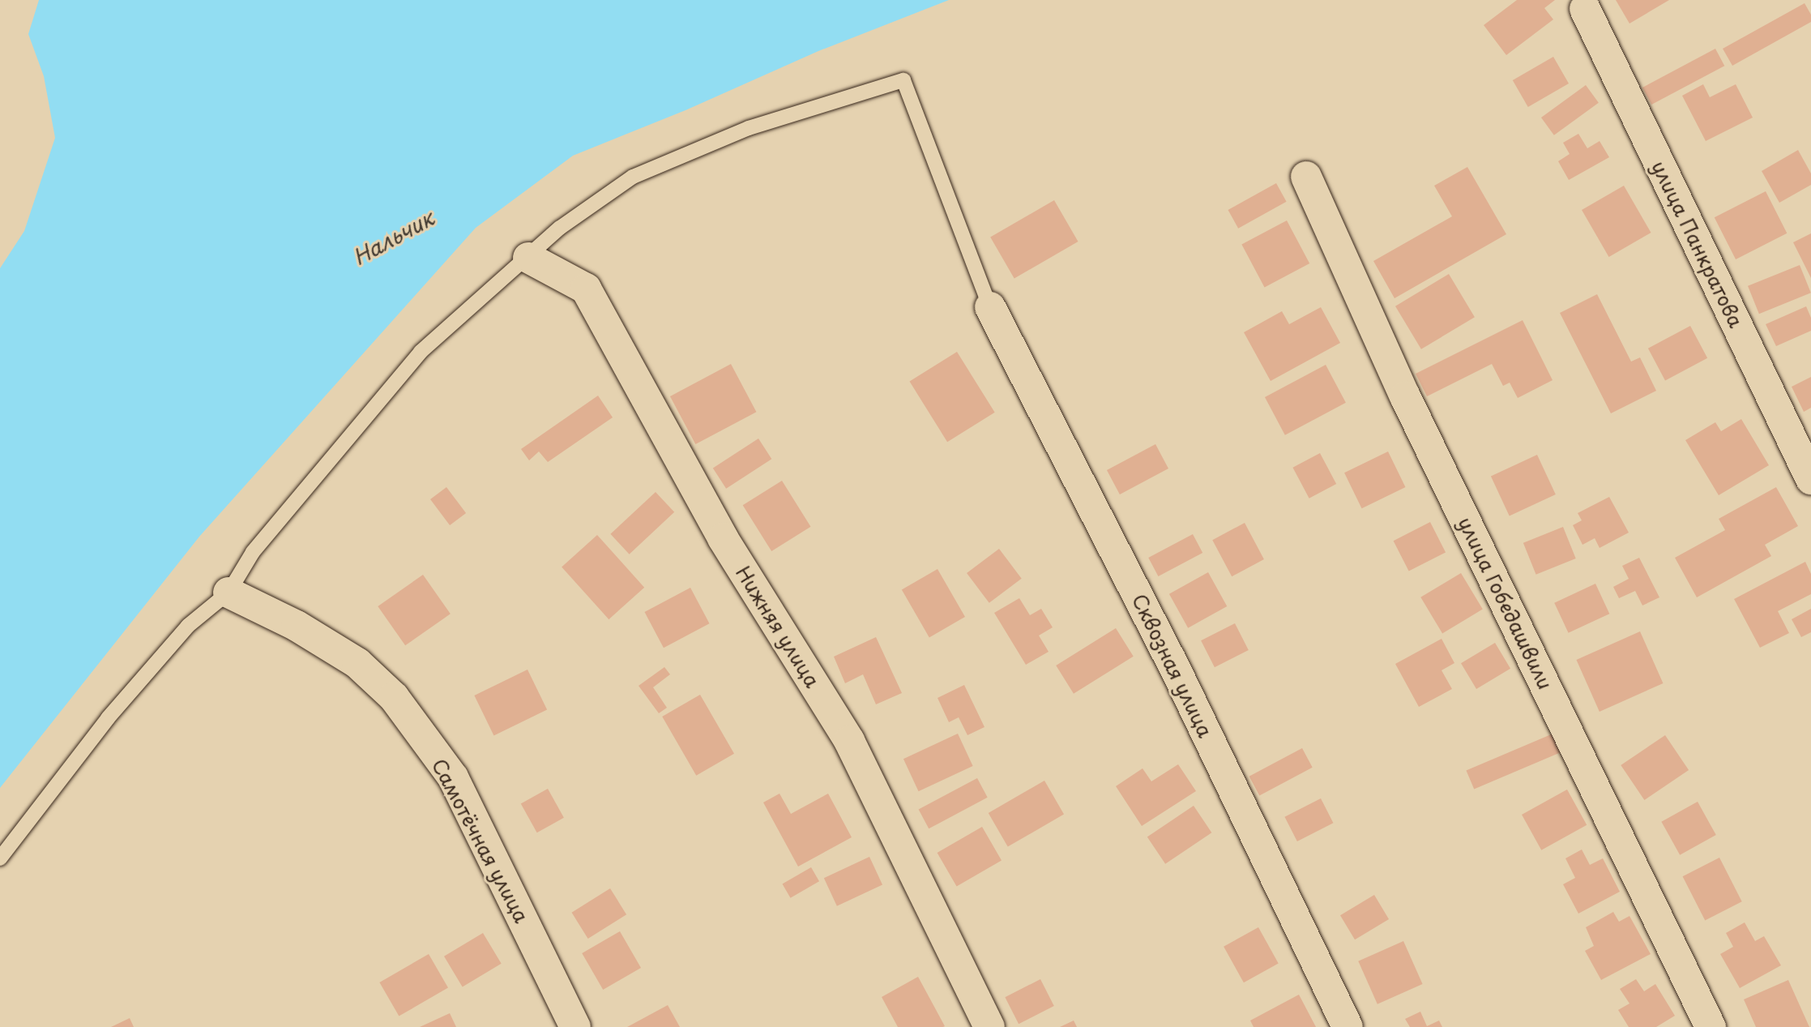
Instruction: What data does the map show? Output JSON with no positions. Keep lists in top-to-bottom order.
{
  "streets": {
    "street": [
      "улица Панкратова",
      "улица Гобедашвили",
      "Нижняя улица",
      "Сквозная улица",
      "Самотёчная улица"
    ]
  },
  "water": ["Нальчик"]
}
